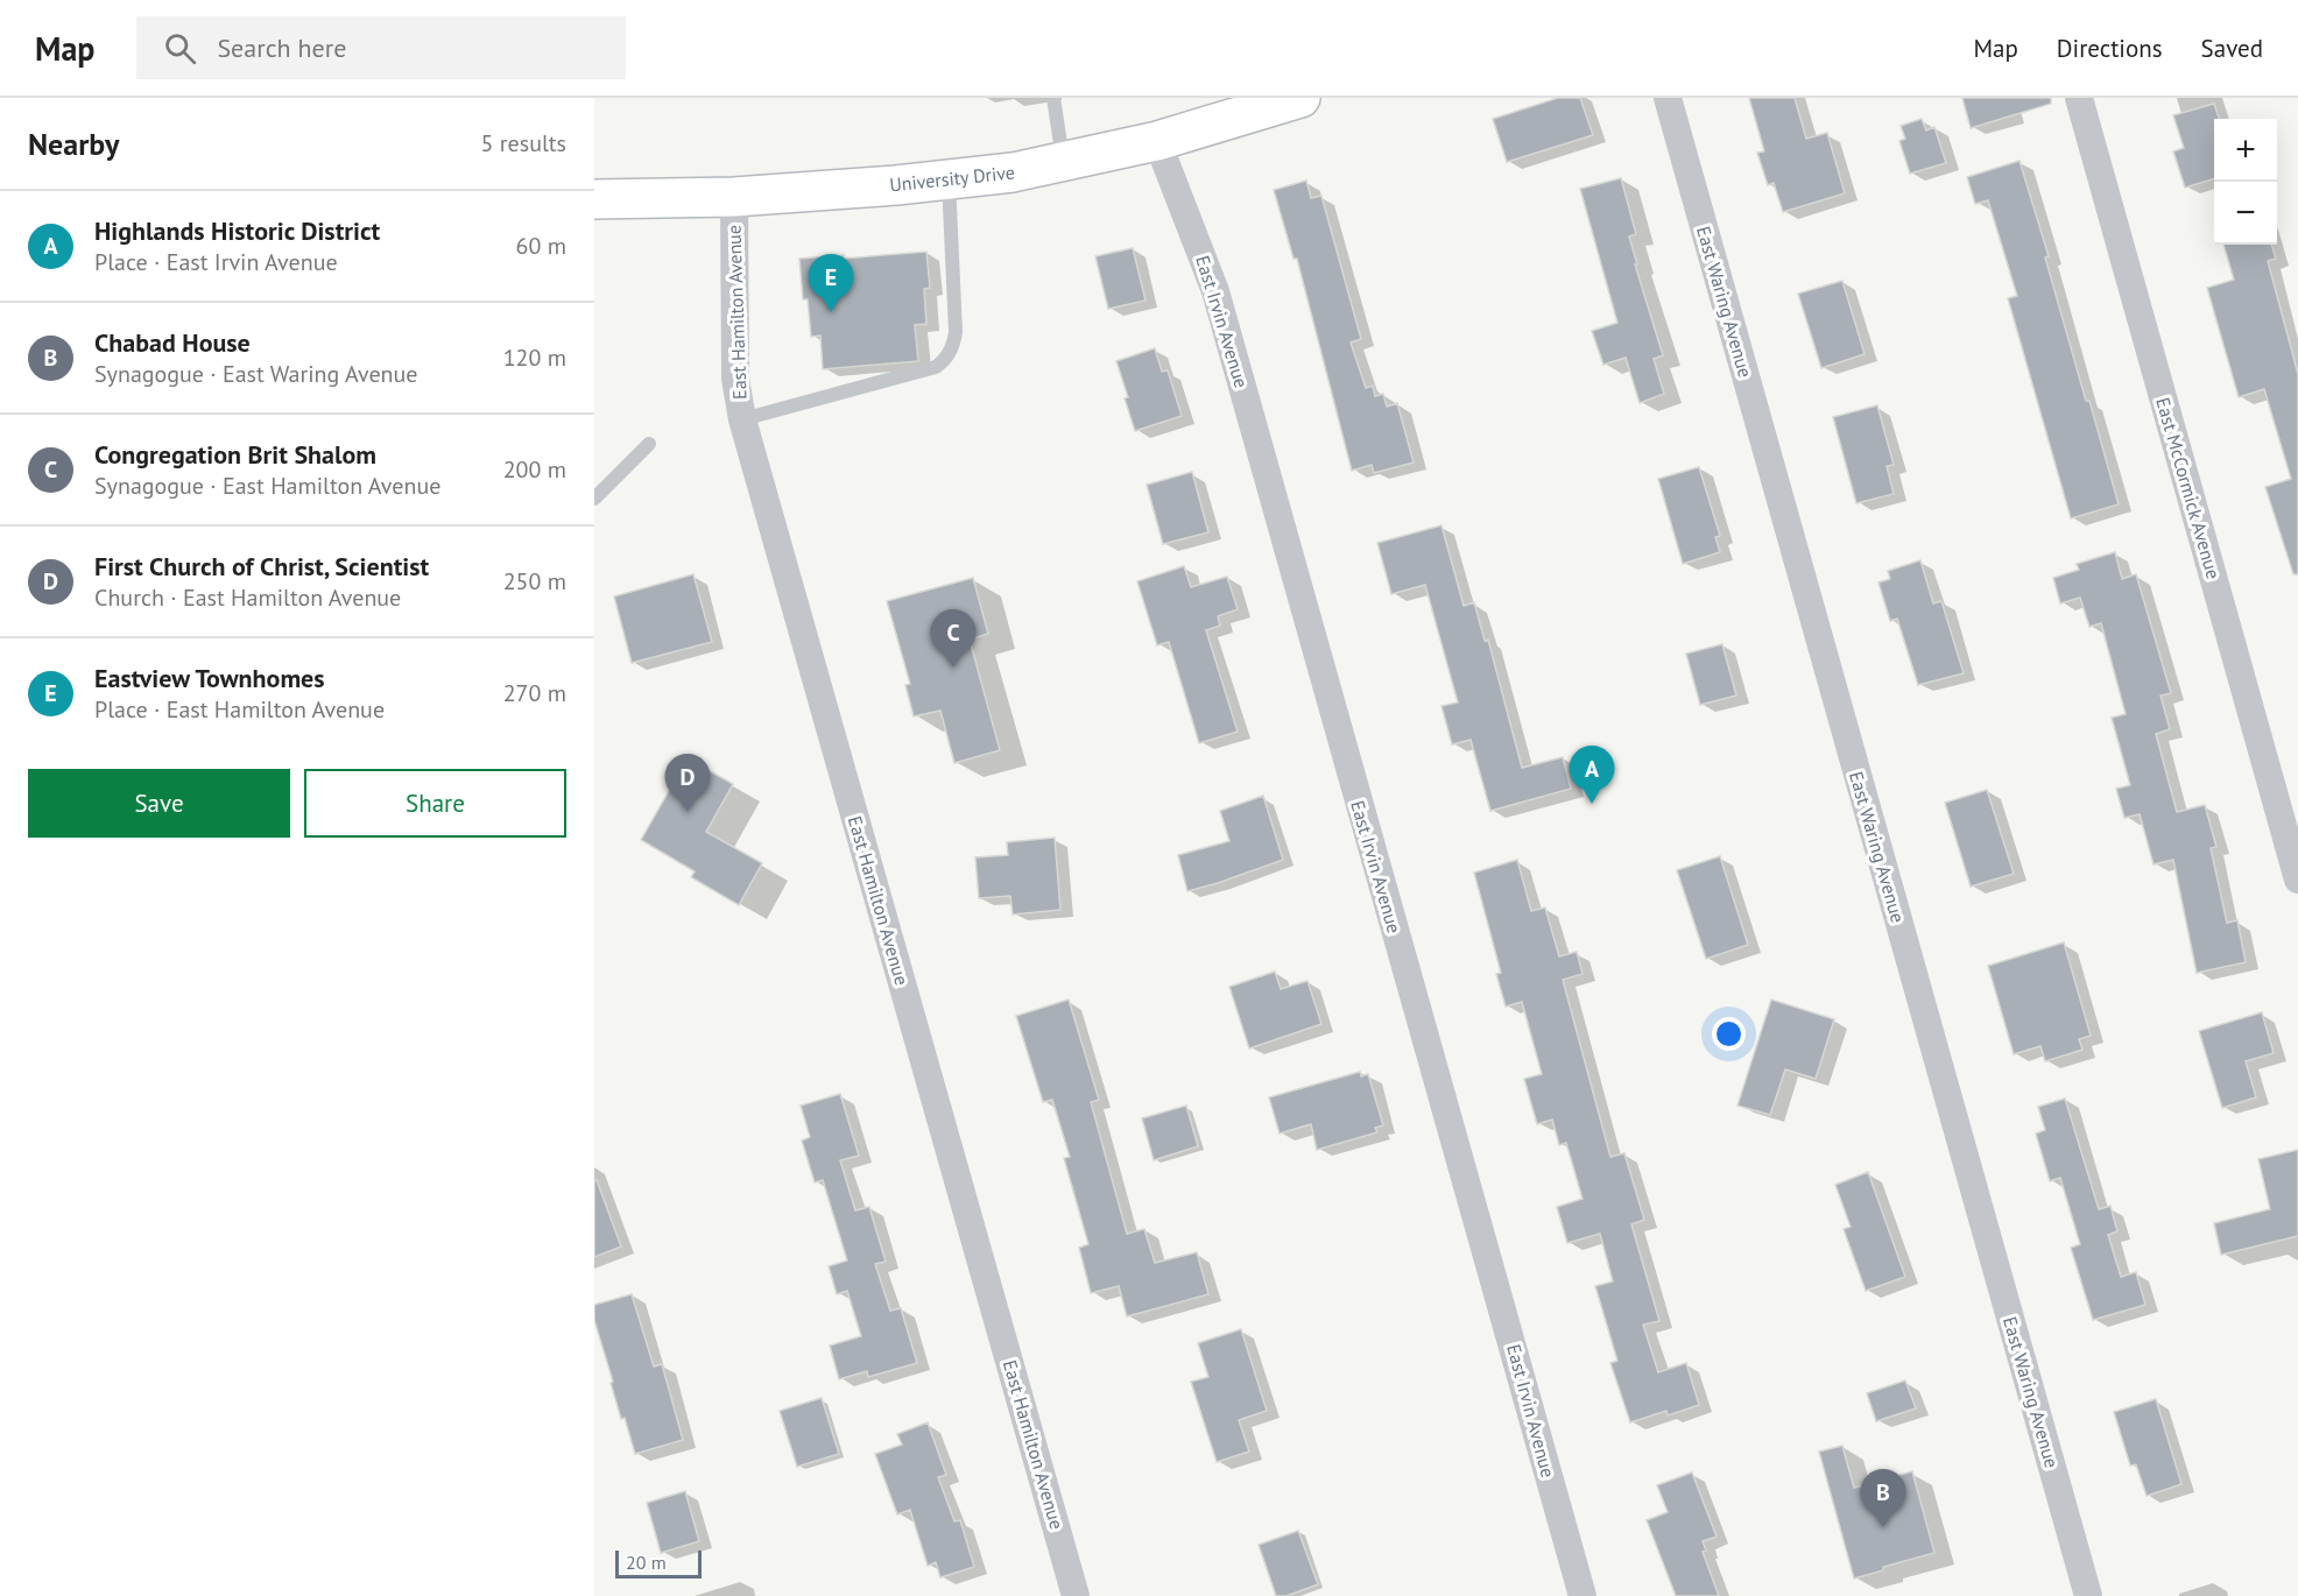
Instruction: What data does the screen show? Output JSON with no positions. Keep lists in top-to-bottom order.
{
  "streets": {
    "main road": ["University Drive"],
    "street": [
      "East Waring Avenue",
      "East Hamilton Avenue",
      "East Irvin Avenue",
      "East McCormick Avenue"
    ]
  },
  "crossings": [
    ["University Drive", "East Hamilton Avenue"],
    ["University Drive", "East Irvin Avenue"]
  ],
  "scale_bar": "20 m",
  "page": {
    "header": "Map",
    "search": "Search here",
    "nav": ["Map", "Directions", "Saved"],
    "heading": ["Nearby", "5 results"],
    "map_buttons": ["+", "−"],
    "list": [
      {
        "mark": "A",
        "name": "Highlands Historic District",
        "note": "Place · East Irvin Avenue",
        "value": "60 m"
      },
      {
        "mark": "B",
        "name": "Chabad House",
        "note": "Synagogue · East Waring Avenue",
        "value": "120 m"
      },
      {
        "mark": "C",
        "name": "Congregation Brit Shalom",
        "note": "Synagogue · East Hamilton Avenue",
        "value": "200 m"
      },
      {
        "mark": "D",
        "name": "First Church of Christ, Scientist",
        "note": "Church · East Hamilton Avenue",
        "value": "250 m"
      },
      {
        "mark": "E",
        "name": "Eastview Townhomes",
        "note": "Place · East Hamilton Avenue",
        "value": "270 m"
      }
    ],
    "pins": [
      "E",
      "C",
      "A",
      "D",
      "B"
    ],
    "buttons": ["Save", "Share"],
    "scale": "20 m"
  }
}
